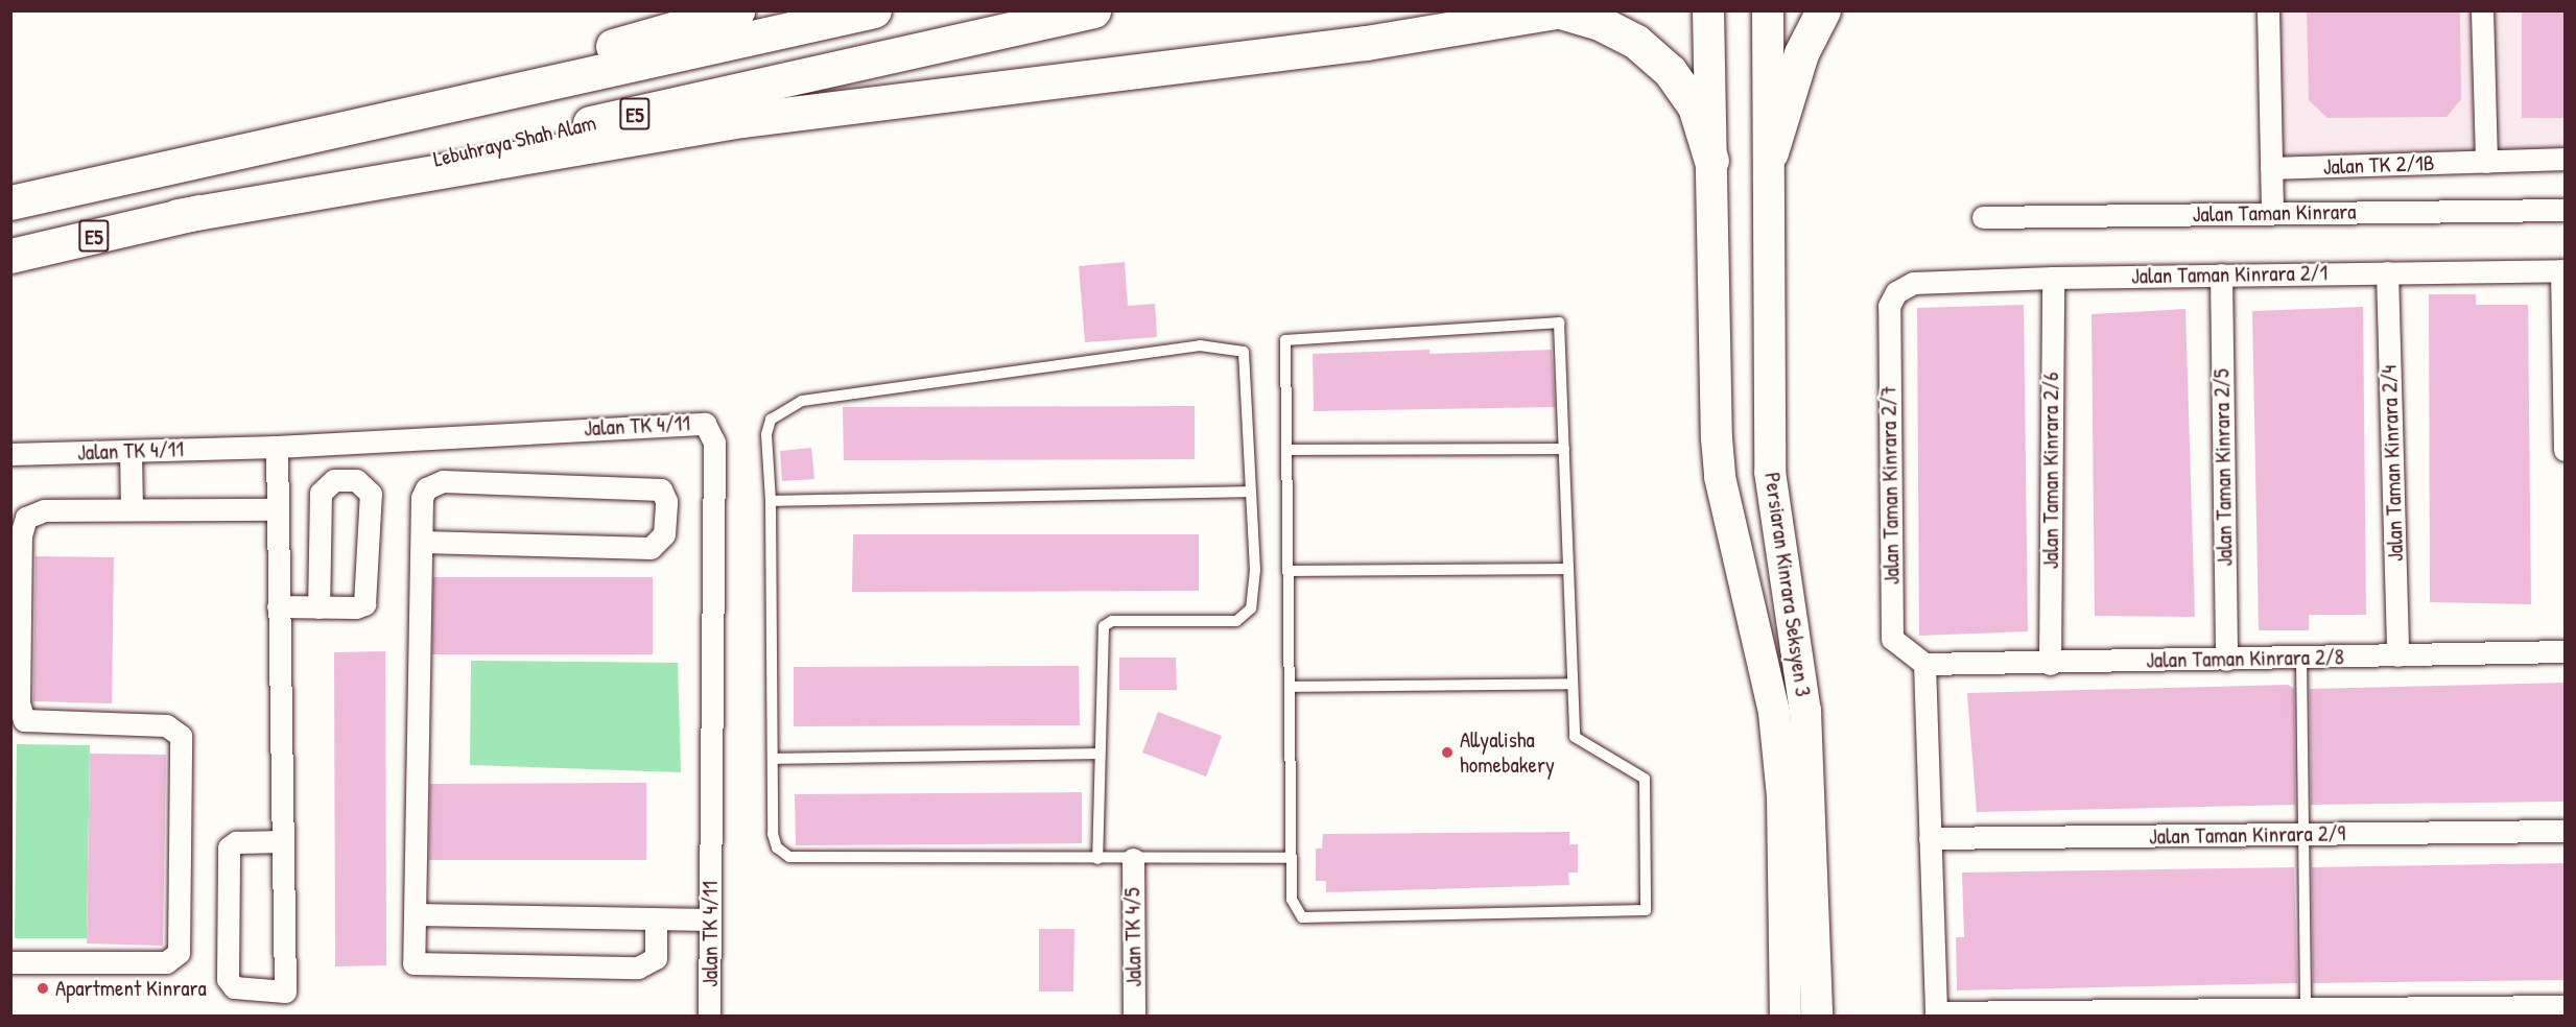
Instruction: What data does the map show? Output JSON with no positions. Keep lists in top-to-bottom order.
{
  "streets": {
    "highway": ["E5", "Lebuhraya Shah Alam"],
    "main road": ["Persiaran Kinrara Seksyen 3"],
    "street": [
      "Jalan TK 2/1B",
      "Jalan Taman Kinrara",
      "Jalan Taman Kinrara 2/1",
      "Jalan TK 4/11",
      "Jalan Taman Kinrara 2/4",
      "Jalan Taman Kinrara 2/5",
      "Jalan Taman Kinrara 2/6",
      "Jalan Taman Kinrara 2/7",
      "Jalan Taman Kinrara 2/8",
      "Jalan Taman Kinrara 2/9",
      "Jalan TK 4/5"
    ]
  },
  "crossings": [
    ["Jalan Taman Kinrara 2/1", "Jalan Taman Kinrara 2/4"],
    ["Jalan Taman Kinrara 2/1", "Jalan Taman Kinrara 2/5"],
    ["Jalan Taman Kinrara 2/1", "Jalan Taman Kinrara 2/6"],
    ["Jalan Taman Kinrara 2/1", "Jalan Taman Kinrara 2/7"],
    ["Jalan Taman Kinrara 2/4", "Jalan Taman Kinrara 2/8"],
    ["Jalan Taman Kinrara 2/5", "Jalan Taman Kinrara 2/8"],
    ["Jalan Taman Kinrara 2/6", "Jalan Taman Kinrara 2/8"],
    ["Jalan Taman Kinrara 2/7", "Jalan Taman Kinrara 2/8"]
  ],
  "places": ["Allyalisha homebakery", "Apartment Kinrara"]
}
